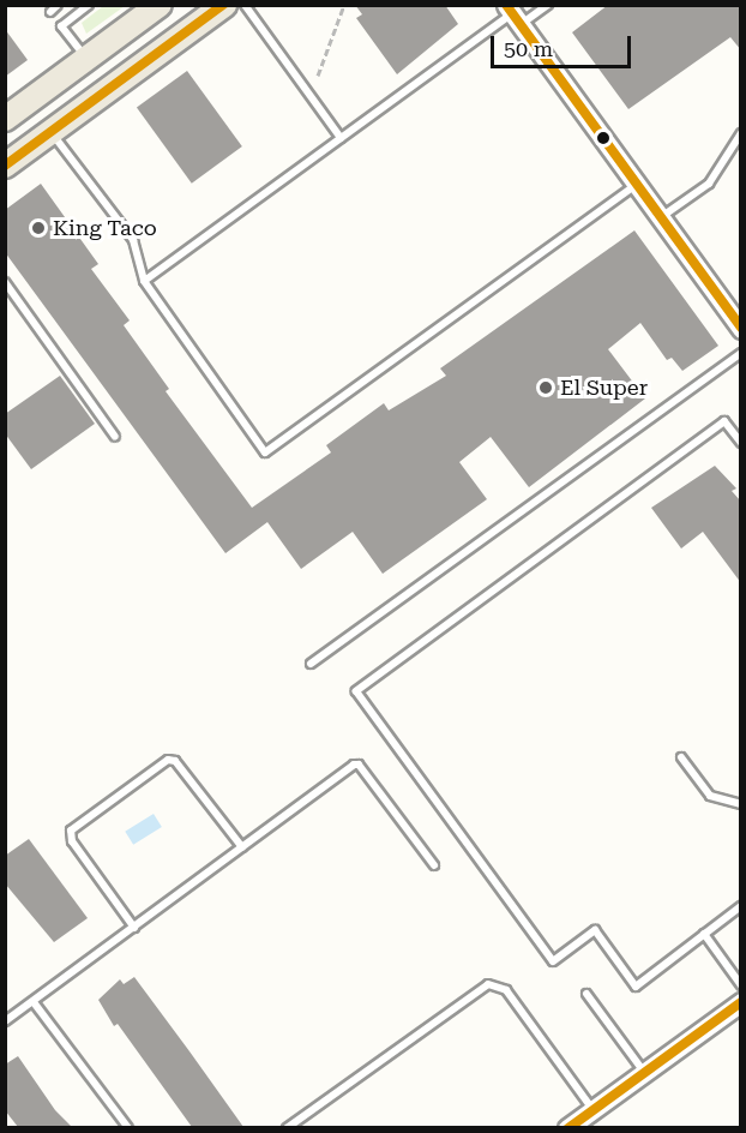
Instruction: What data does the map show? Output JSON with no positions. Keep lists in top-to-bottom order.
{
  "places": ["King Taco", "El Super"],
  "scale_bar": "50 m"
}
